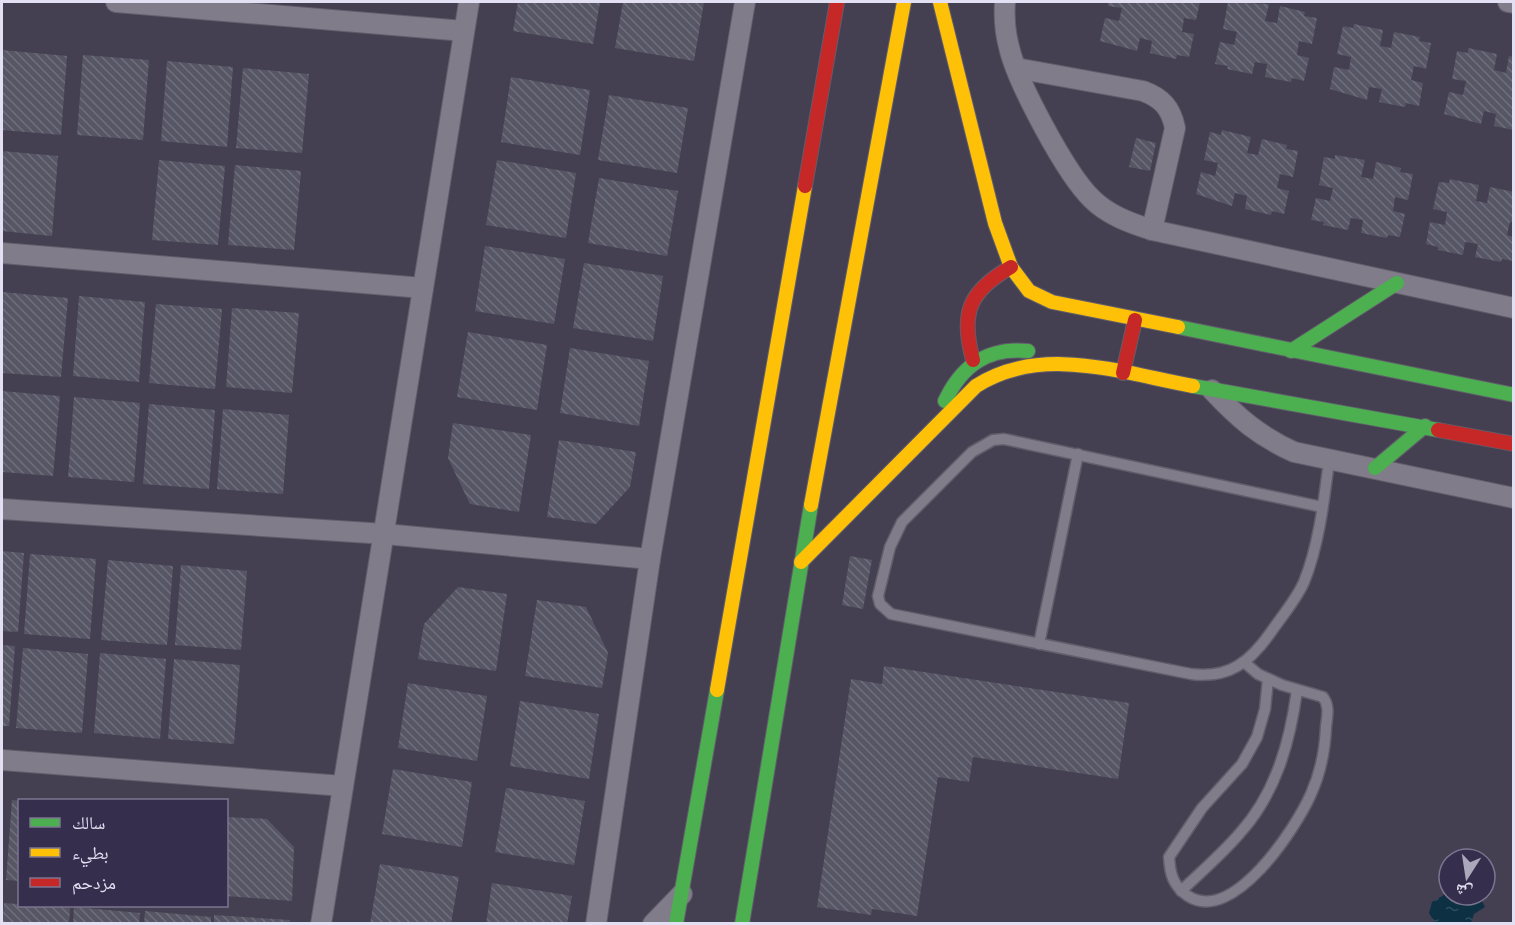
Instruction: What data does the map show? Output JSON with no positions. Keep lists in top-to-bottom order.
{
  "legend": ["سالك", "بطيء", "مزدحم"],
  "north": "bottom"
}
